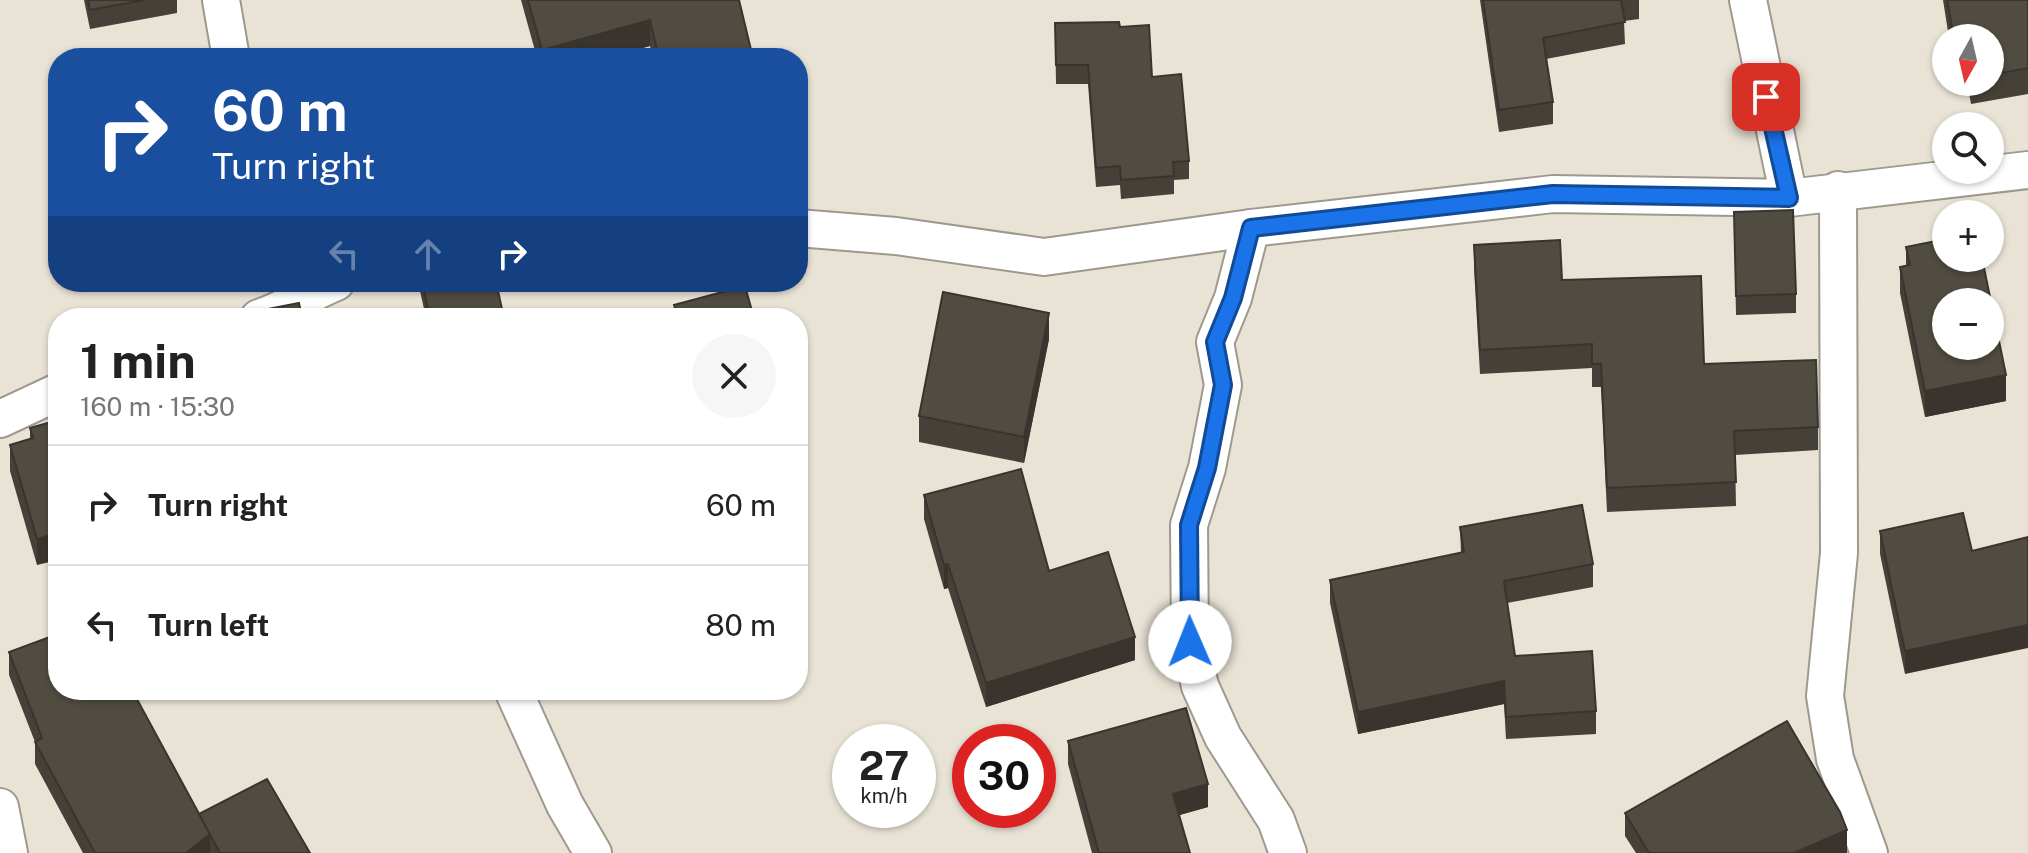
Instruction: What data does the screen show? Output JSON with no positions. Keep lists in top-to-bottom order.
{
  "north": "bottom",
  "page": {
    "map_buttons": ["+", "−"],
    "turn": ["60 m", "Turn right"],
    "heading": ["1 min", "160 m · 15:30"],
    "list": [
      {
        "name": "Turn right",
        "value": "60 m"
      },
      {
        "name": "Turn left",
        "value": "80 m"
      }
    ],
    "speed": "27 km/h",
    "limit": "30"
  }
}
